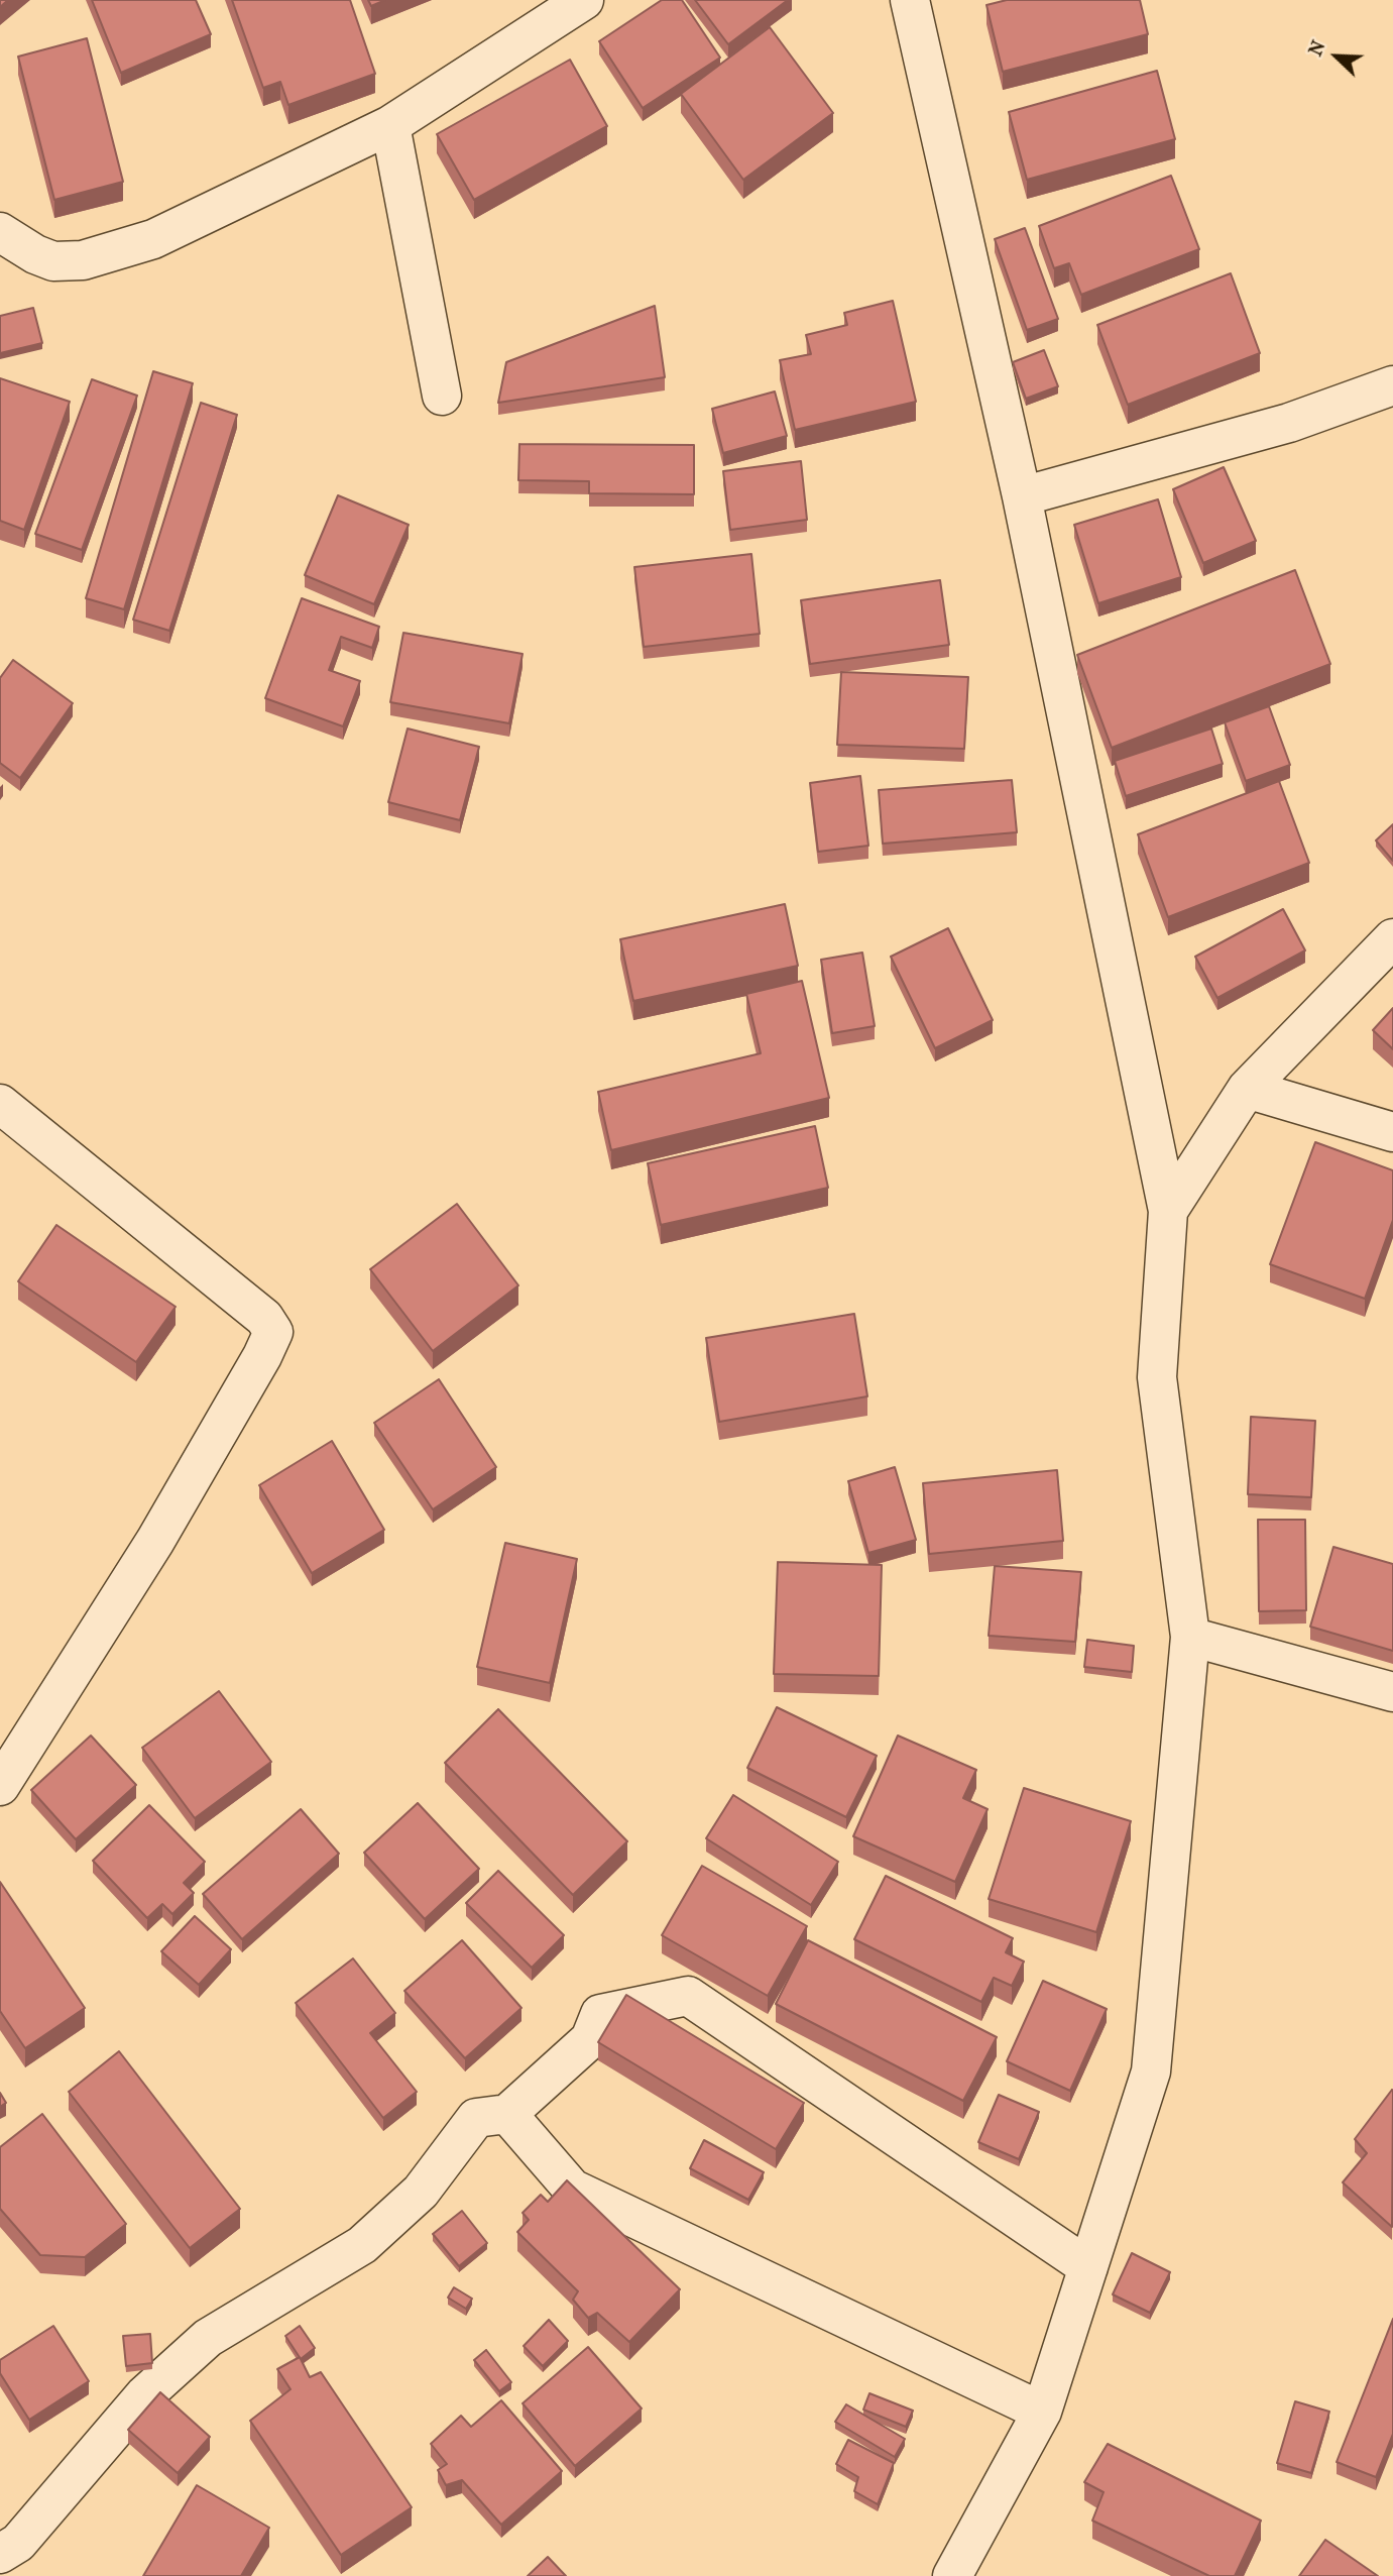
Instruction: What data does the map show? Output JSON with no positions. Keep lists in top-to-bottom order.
{
  "north": "top left"
}
